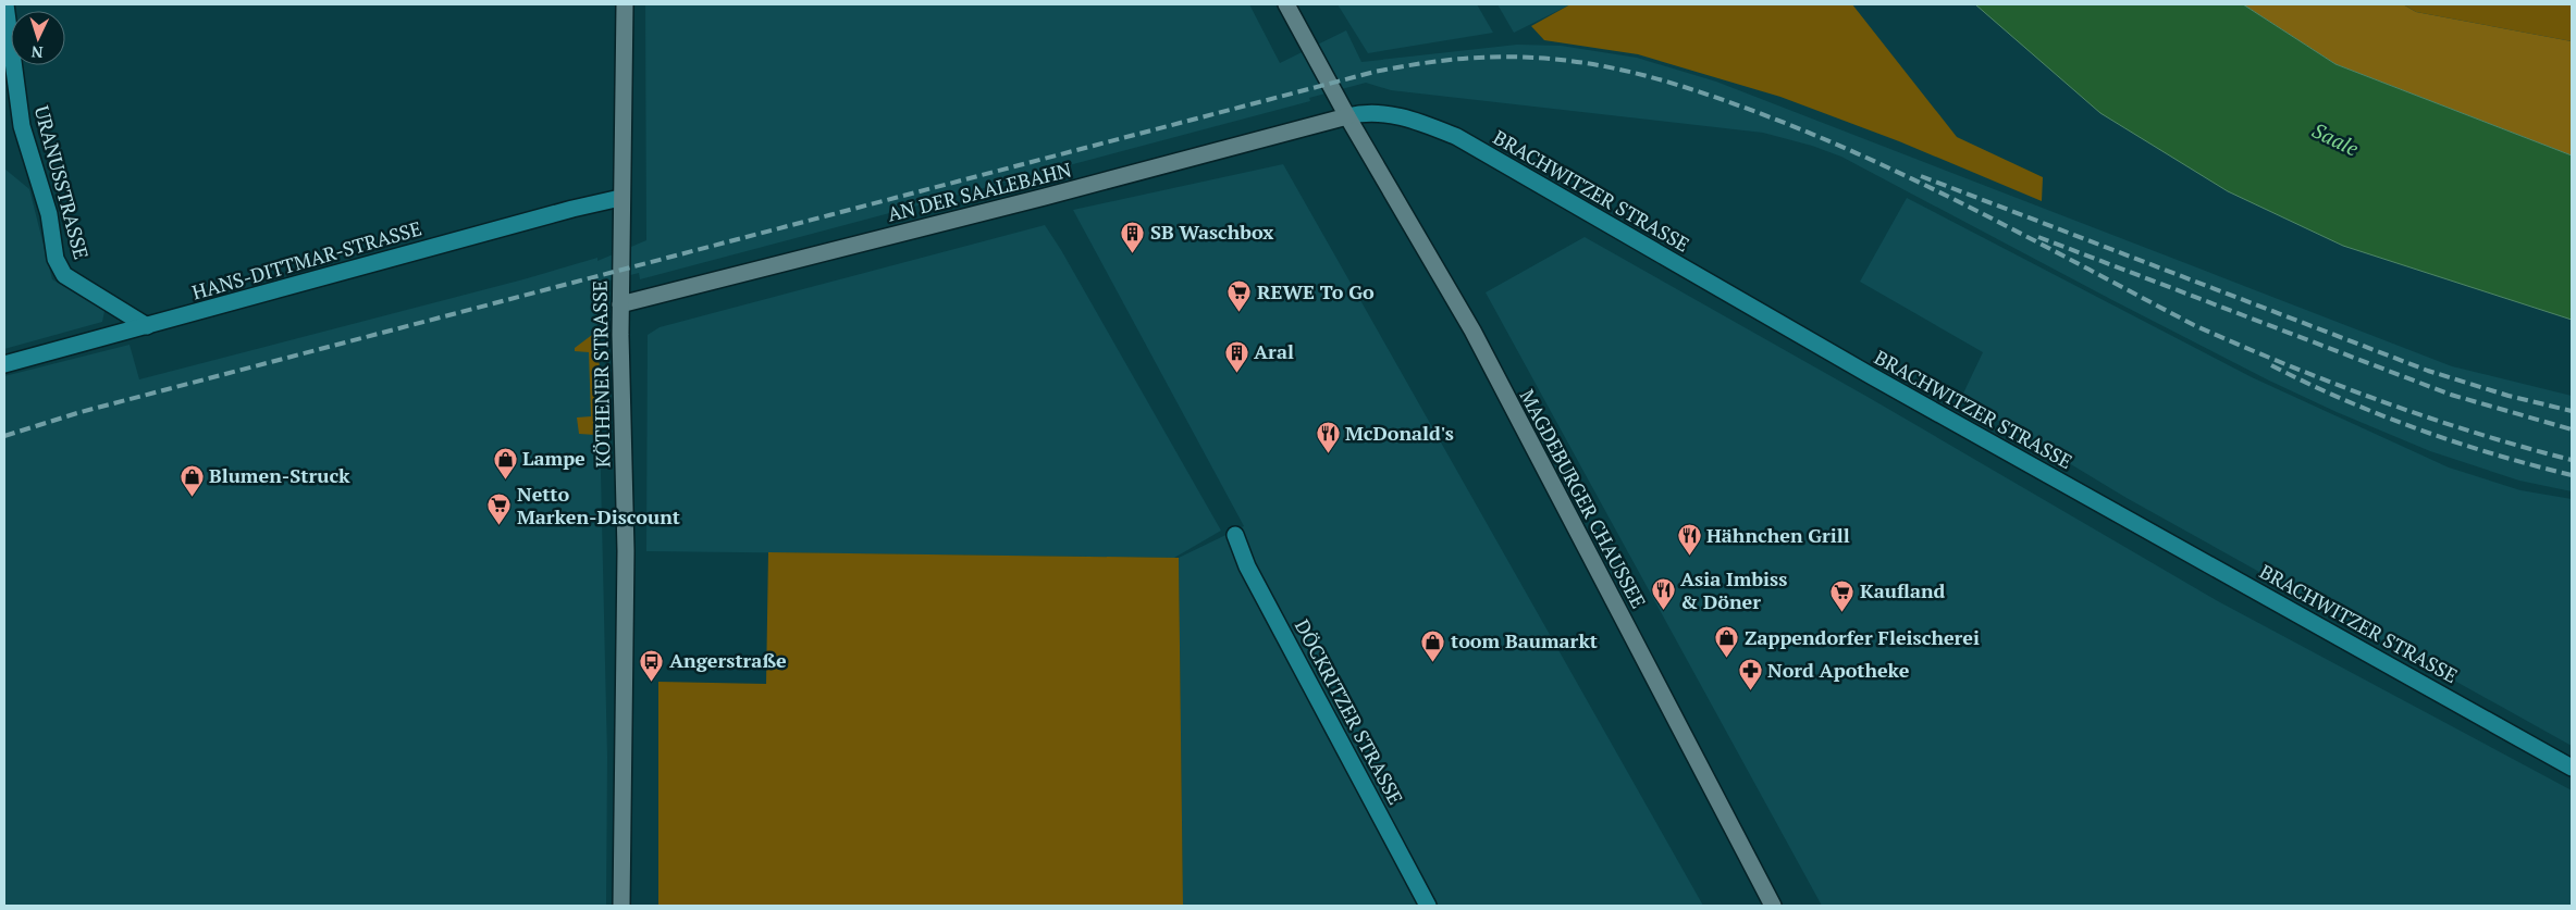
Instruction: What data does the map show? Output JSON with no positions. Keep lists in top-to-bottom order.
{
  "streets": {
    "main road": ["AN DER SAALEBAHN", "KÖTHENER STRASSE", "MAGDEBURGER CHAUSSEE"],
    "street": [
      "URANUSSTRASSE",
      "BRACHWITZER STRASSE",
      "HANS-DITTMAR-STRASSE",
      "DÖCKRITZER STRASSE"
    ]
  },
  "crossings": [
    ["URANUSSTRASSE", "HANS-DITTMAR-STRASSE"],
    ["BRACHWITZER STRASSE", "AN DER SAALEBAHN"],
    ["BRACHWITZER STRASSE", "MAGDEBURGER CHAUSSEE"],
    ["AN DER SAALEBAHN", "KÖTHENER STRASSE"],
    ["AN DER SAALEBAHN", "MAGDEBURGER CHAUSSEE"],
    ["HANS-DITTMAR-STRASSE", "KÖTHENER STRASSE"]
  ],
  "water": ["Saale"],
  "places": {
    "building": ["SB Waschbox", "Aral"],
    "supermarket": ["REWE To Go", "Netto Marken-Discount", "Kaufland"],
    "restaurant": ["McDonald's", "Hähnchen Grill", "Asia Imbiss & Döner"],
    "shop": [
      "Lampe",
      "Blumen-Struck",
      "Zappendorfer Fleischerei",
      "toom Baumarkt"
    ],
    "bus stop": ["Angerstraße"],
    "pharmacy": ["Nord Apotheke"]
  },
  "north": "bottom"
}
